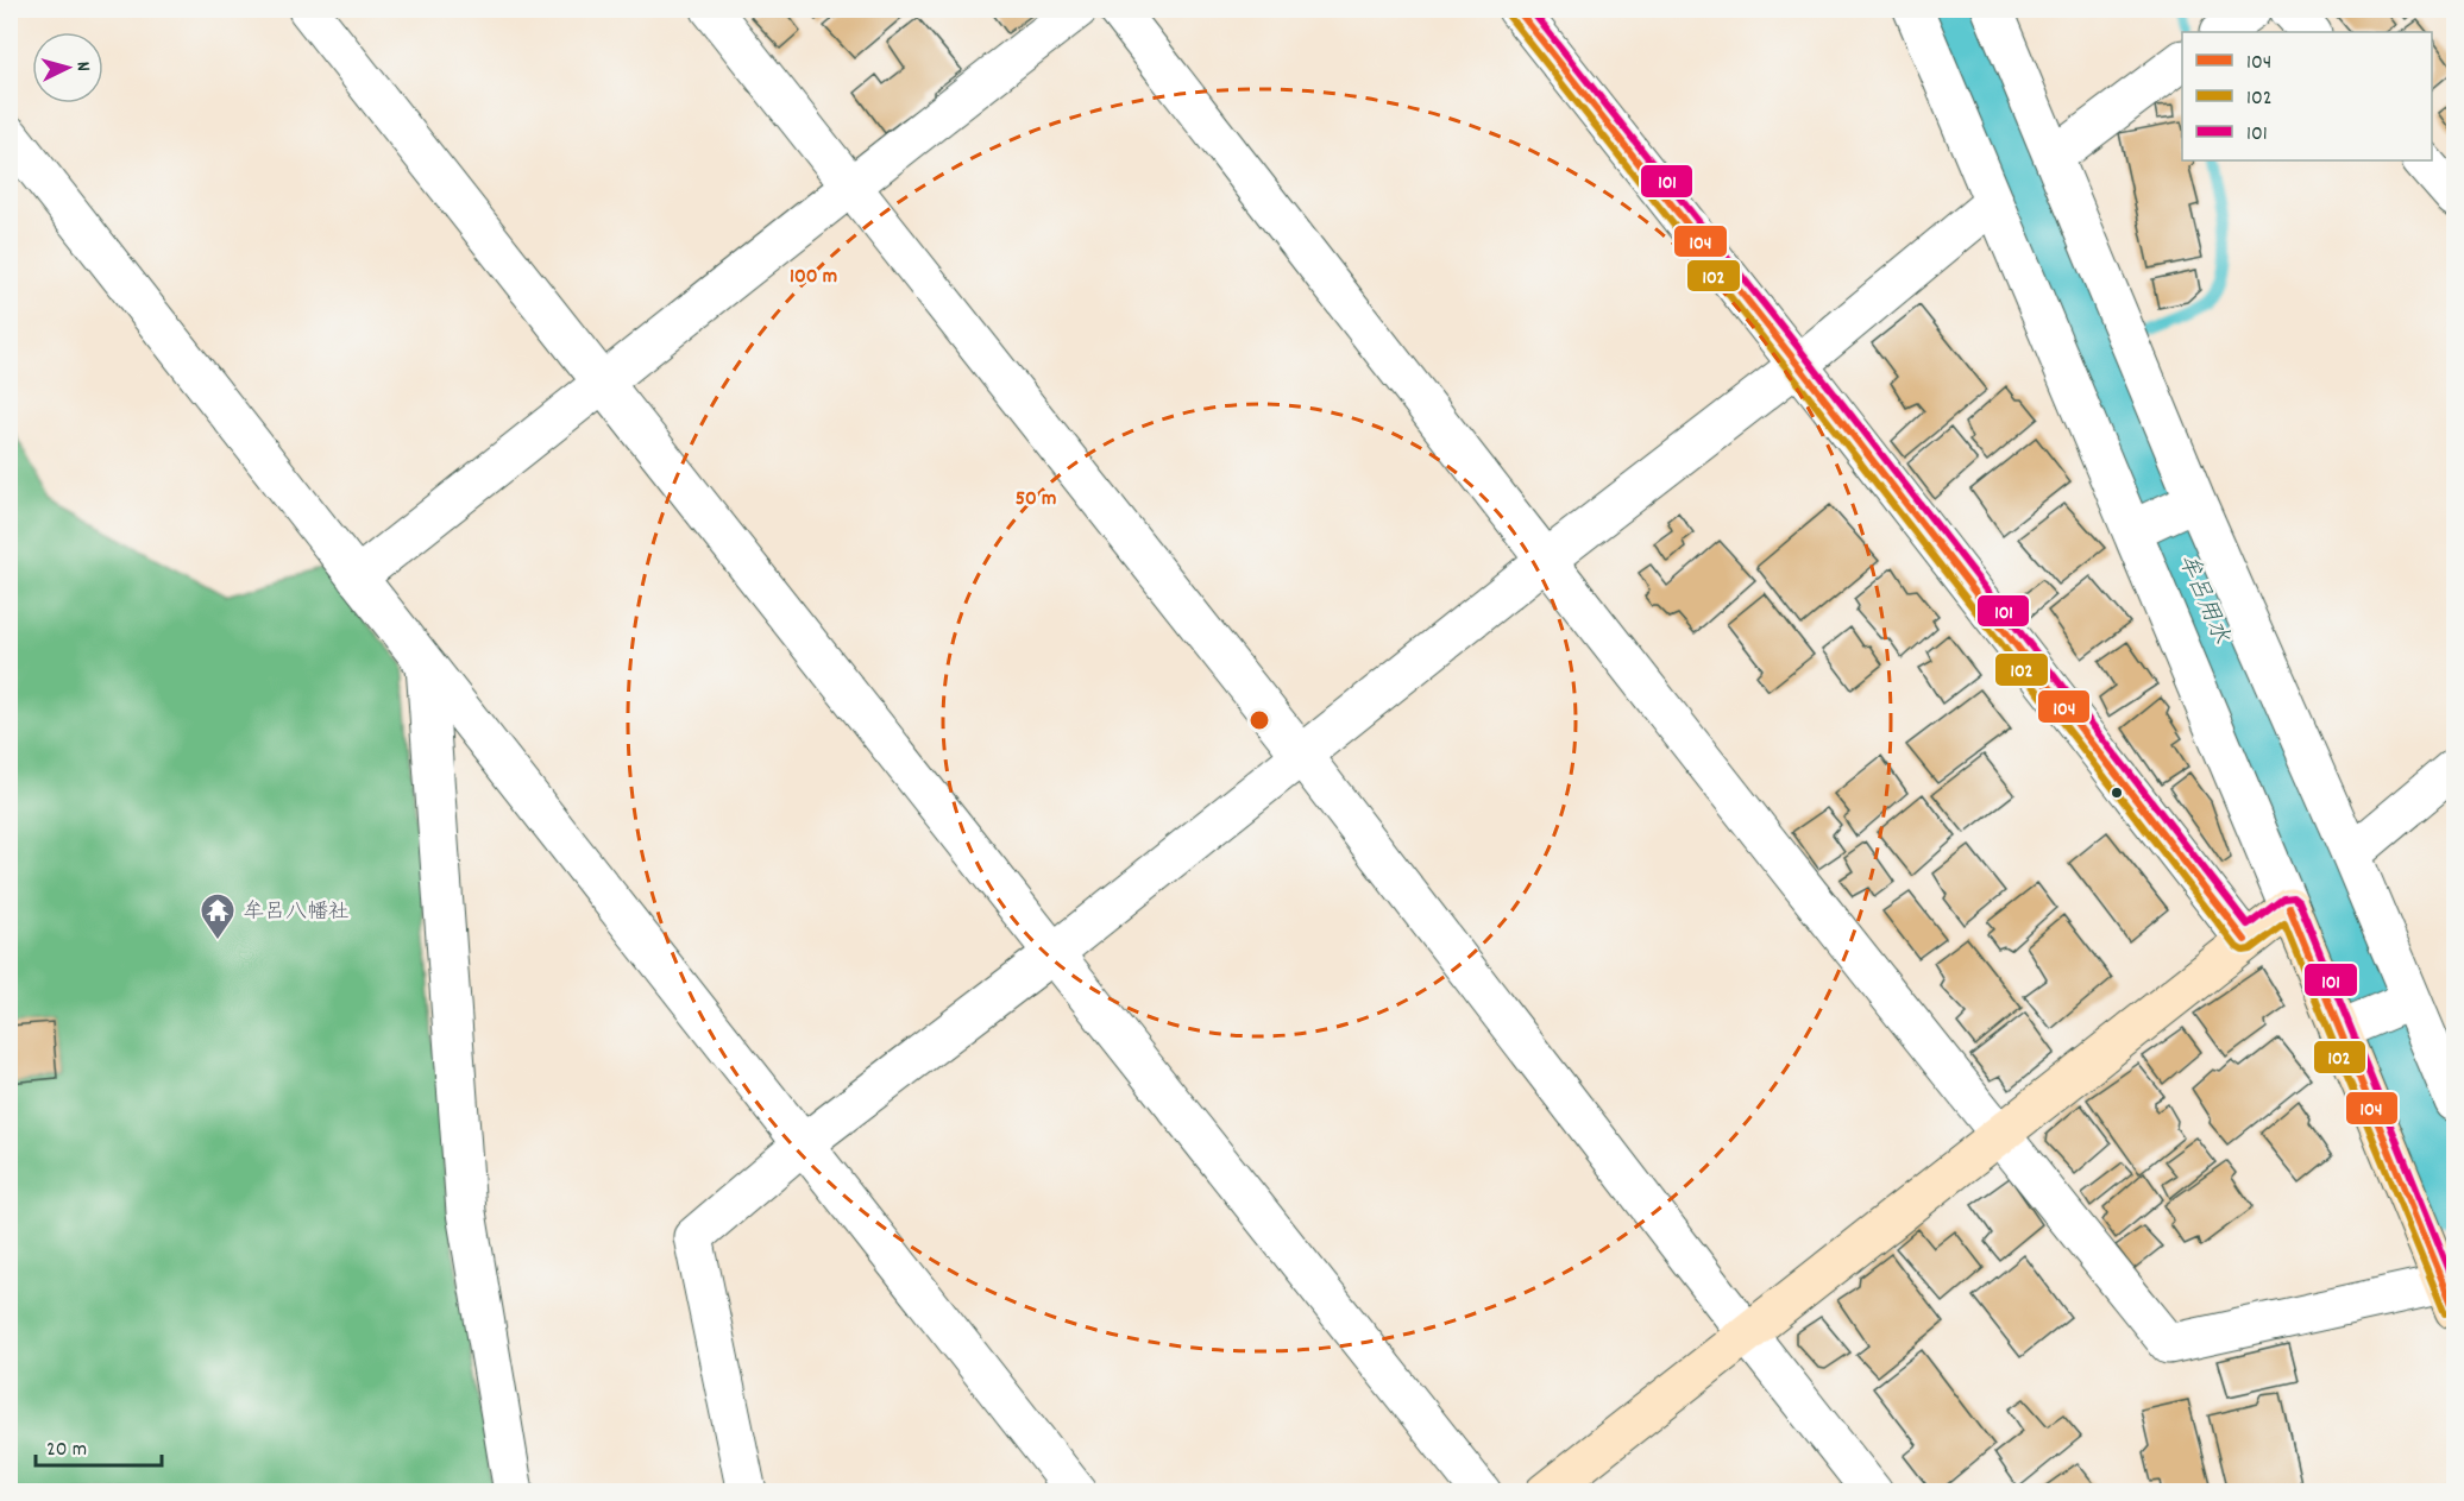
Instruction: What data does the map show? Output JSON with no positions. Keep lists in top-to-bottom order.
{
  "water": ["牟呂用水"],
  "places": {
    "temple": ["牟呂八幡社"]
  },
  "lines": ["transit line 104", "transit line 101", "transit line 102"],
  "legend": ["104", "102", "101"],
  "scale_bar": "20 m",
  "north": "right",
  "rings": ["100 m", "50 m"]
}
